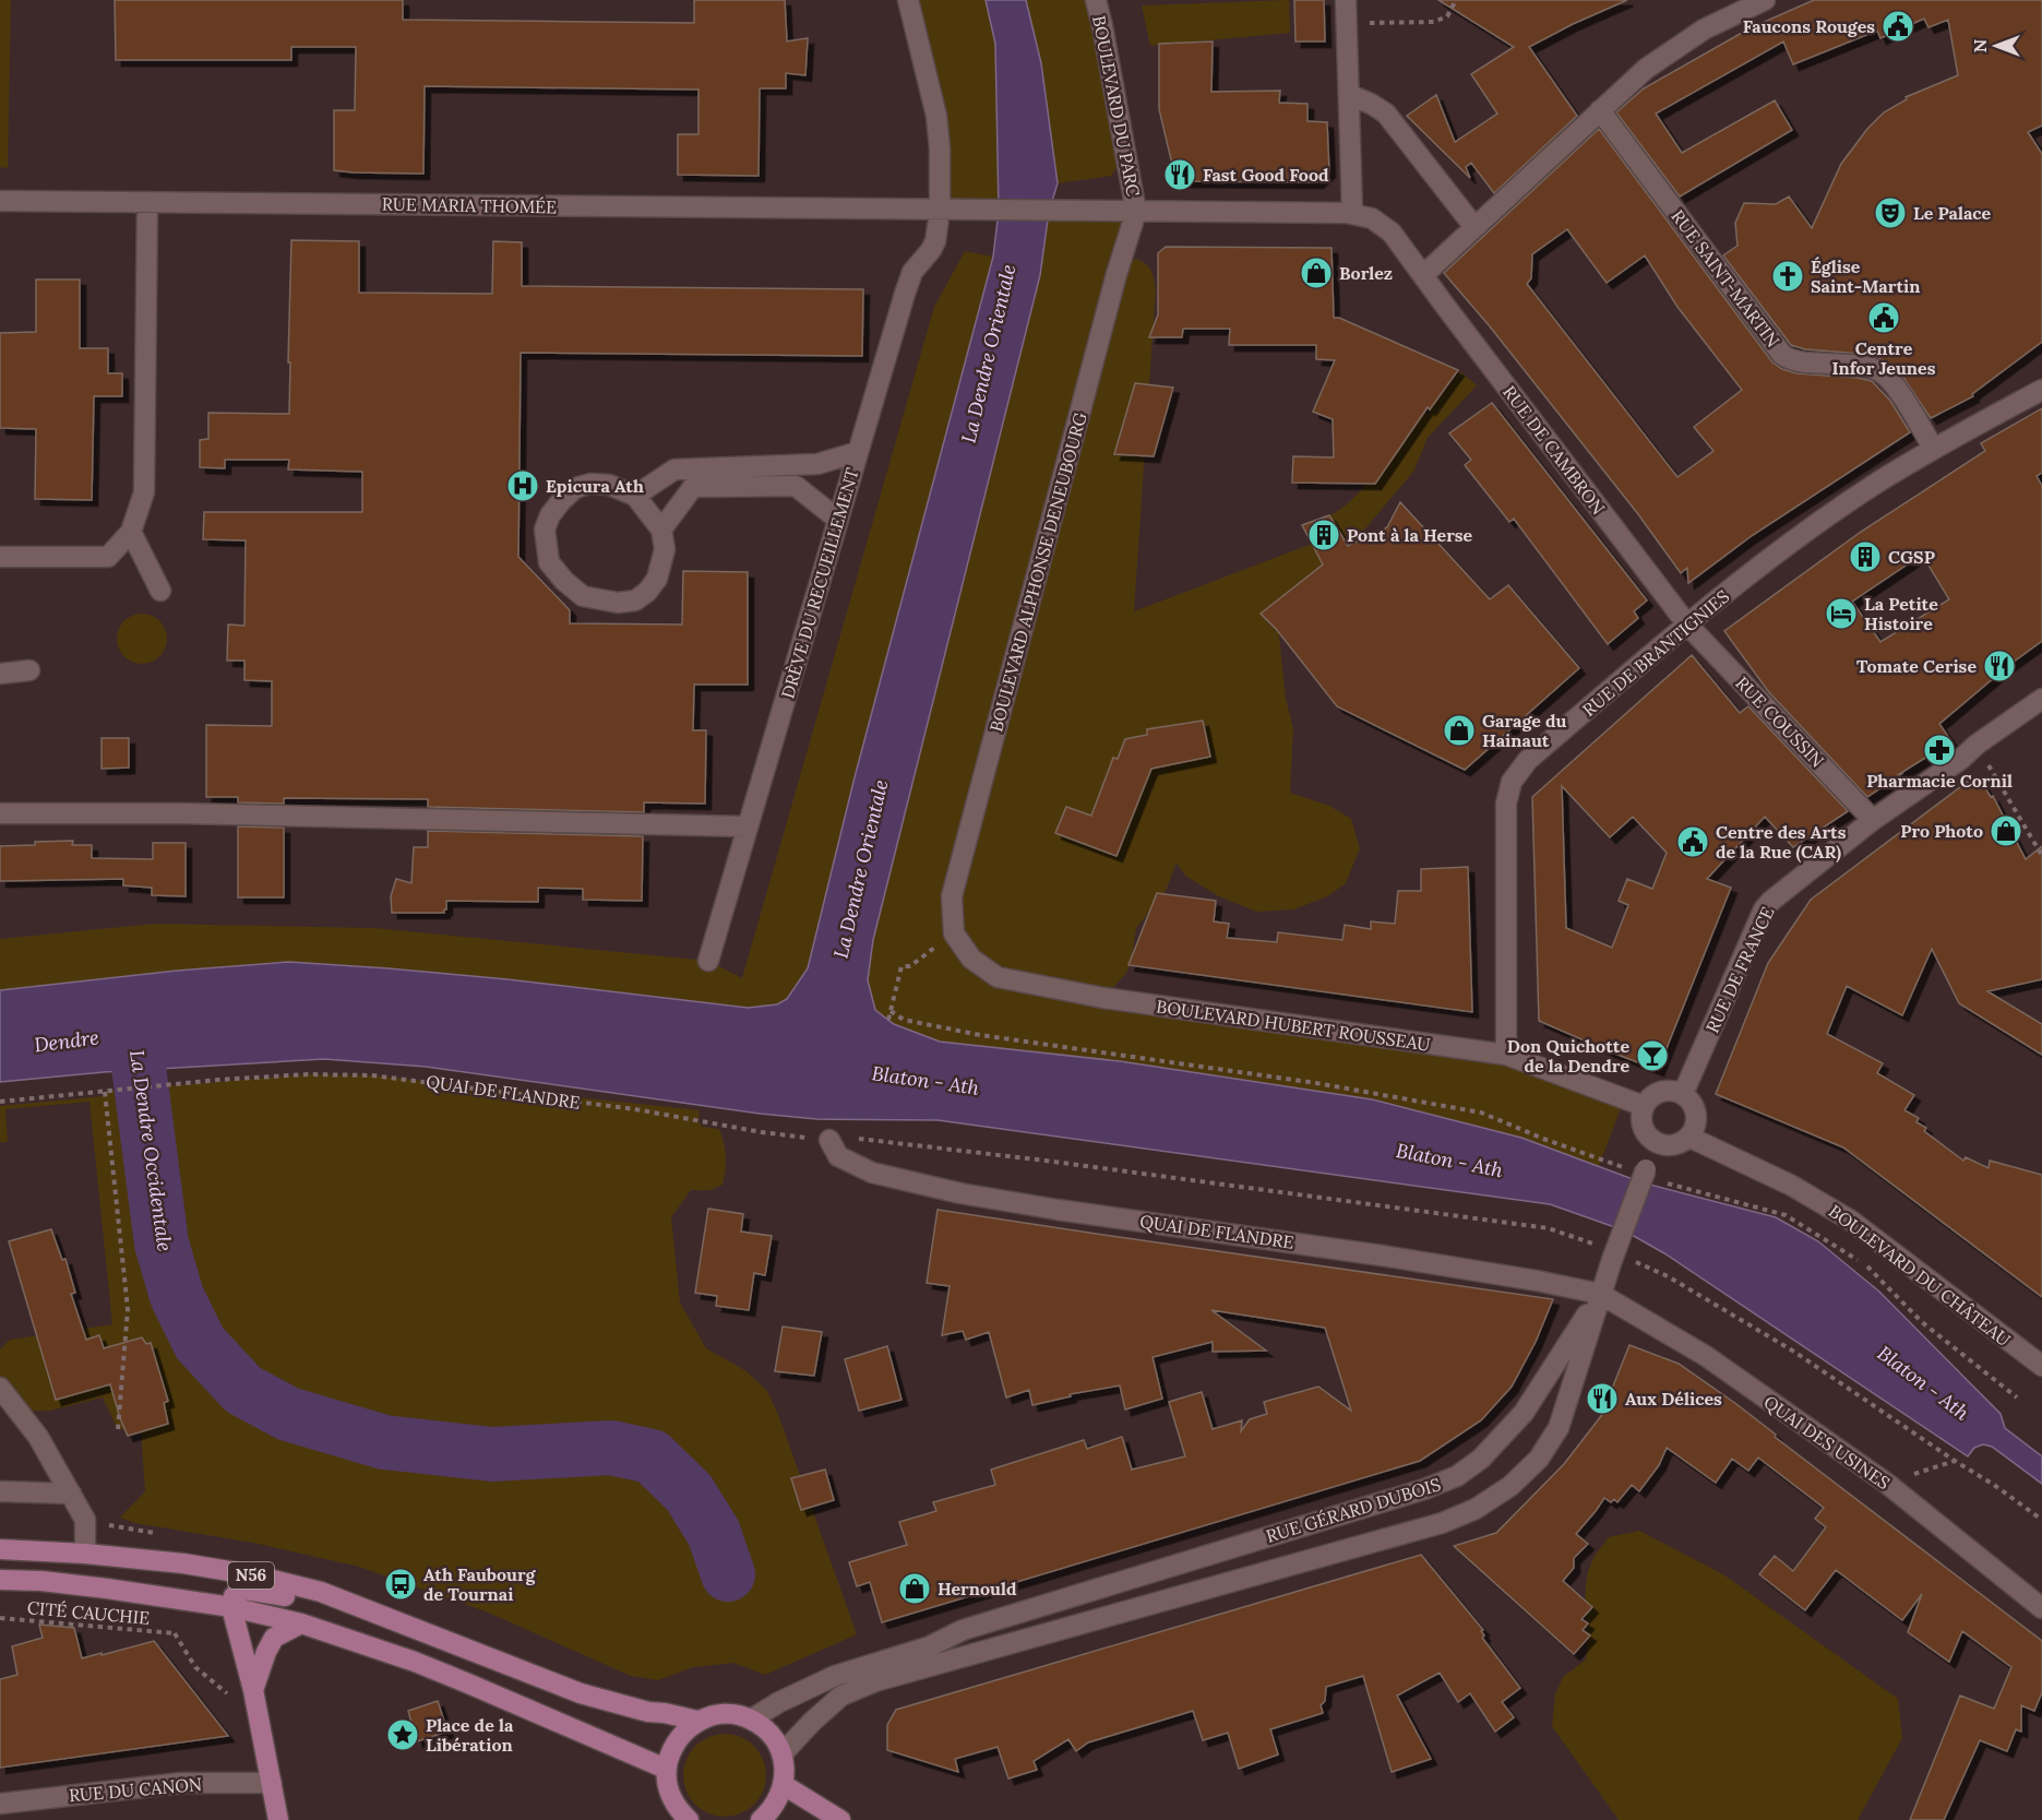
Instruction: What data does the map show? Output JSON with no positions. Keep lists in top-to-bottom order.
{
  "streets": {
    "main road": ["N56"],
    "street": [
      "BOULEVARD DU PARC",
      "RUE MARIA THOMÉE",
      "RUE SAINT-MARTIN",
      "RUE DE CAMBRON",
      "BOULEVARD ALPHONSE DENEUBOURG",
      "DRÈVE DU RECUEILLEMENT",
      "RUE DE BRANTIGNIES",
      "RUE COUSSIN",
      "RUE DE FRANCE",
      "BOULEVARD HUBERT ROUSSEAU",
      "QUAI DE FLANDRE",
      "BOULEVARD DU CHÂTEAU",
      "QUAI DES USINES",
      "RUE GÉRARD DUBOIS",
      "RUE DU CANON"
    ],
    "path": ["CITÉ CAUCHIE"]
  },
  "crossings": [
    ["BOULEVARD DU PARC", "RUE MARIA THOMÉE"],
    ["BOULEVARD DU PARC", "BOULEVARD ALPHONSE DENEUBOURG"],
    ["RUE MARIA THOMÉE", "RUE DE CAMBRON"],
    ["RUE MARIA THOMÉE", "BOULEVARD ALPHONSE DENEUBOURG"],
    ["RUE MARIA THOMÉE", "DRÈVE DU RECUEILLEMENT"],
    ["RUE SAINT-MARTIN", "RUE DE BRANTIGNIES"],
    ["RUE DE CAMBRON", "RUE DE BRANTIGNIES"],
    ["RUE DE CAMBRON", "RUE COUSSIN"],
    ["BOULEVARD ALPHONSE DENEUBOURG", "BOULEVARD HUBERT ROUSSEAU"],
    ["RUE DE BRANTIGNIES", "RUE COUSSIN"],
    ["RUE DE BRANTIGNIES", "BOULEVARD HUBERT ROUSSEAU"],
    ["RUE COUSSIN", "RUE DE FRANCE"],
    ["RUE DE FRANCE", "BOULEVARD HUBERT ROUSSEAU"],
    ["RUE DE FRANCE", "BOULEVARD DU CHÂTEAU"],
    ["BOULEVARD HUBERT ROUSSEAU", "BOULEVARD DU CHÂTEAU"],
    ["QUAI DE FLANDRE", "QUAI DES USINES"],
    ["QUAI DE FLANDRE", "RUE GÉRARD DUBOIS"],
    ["QUAI DES USINES", "RUE GÉRARD DUBOIS"]
  ],
  "water": [
    "La Dendre Orientale",
    "Dendre",
    "Blaton - Ath",
    "La Dendre Occidentale"
  ],
  "places": {
    "public building": ["Faucons Rouges", "Centre Infor Jeunes", "Centre des Arts de la Rue (CAR)"],
    "restaurant": ["Fast Good Food", "Tomate Cerise", "Aux Délices"],
    "theatre": ["Le Palace"],
    "shop": [
      "Borlez",
      "Garage du Hainaut",
      "Pro Photo",
      "Hernould"
    ],
    "church": ["Église Saint-Martin"],
    "hospital": ["Epicura Ath"],
    "building": ["Pont à la Herse", "CGSP"],
    "hotel": ["La Petite Histoire"],
    "pharmacy": ["Pharmacie Cornil"],
    "bar": ["Don Quichotte de la Dendre"],
    "bus stop": ["Ath Faubourg de Tournai"],
    "place": ["Place de la Libération"]
  },
  "north": "left"
}
